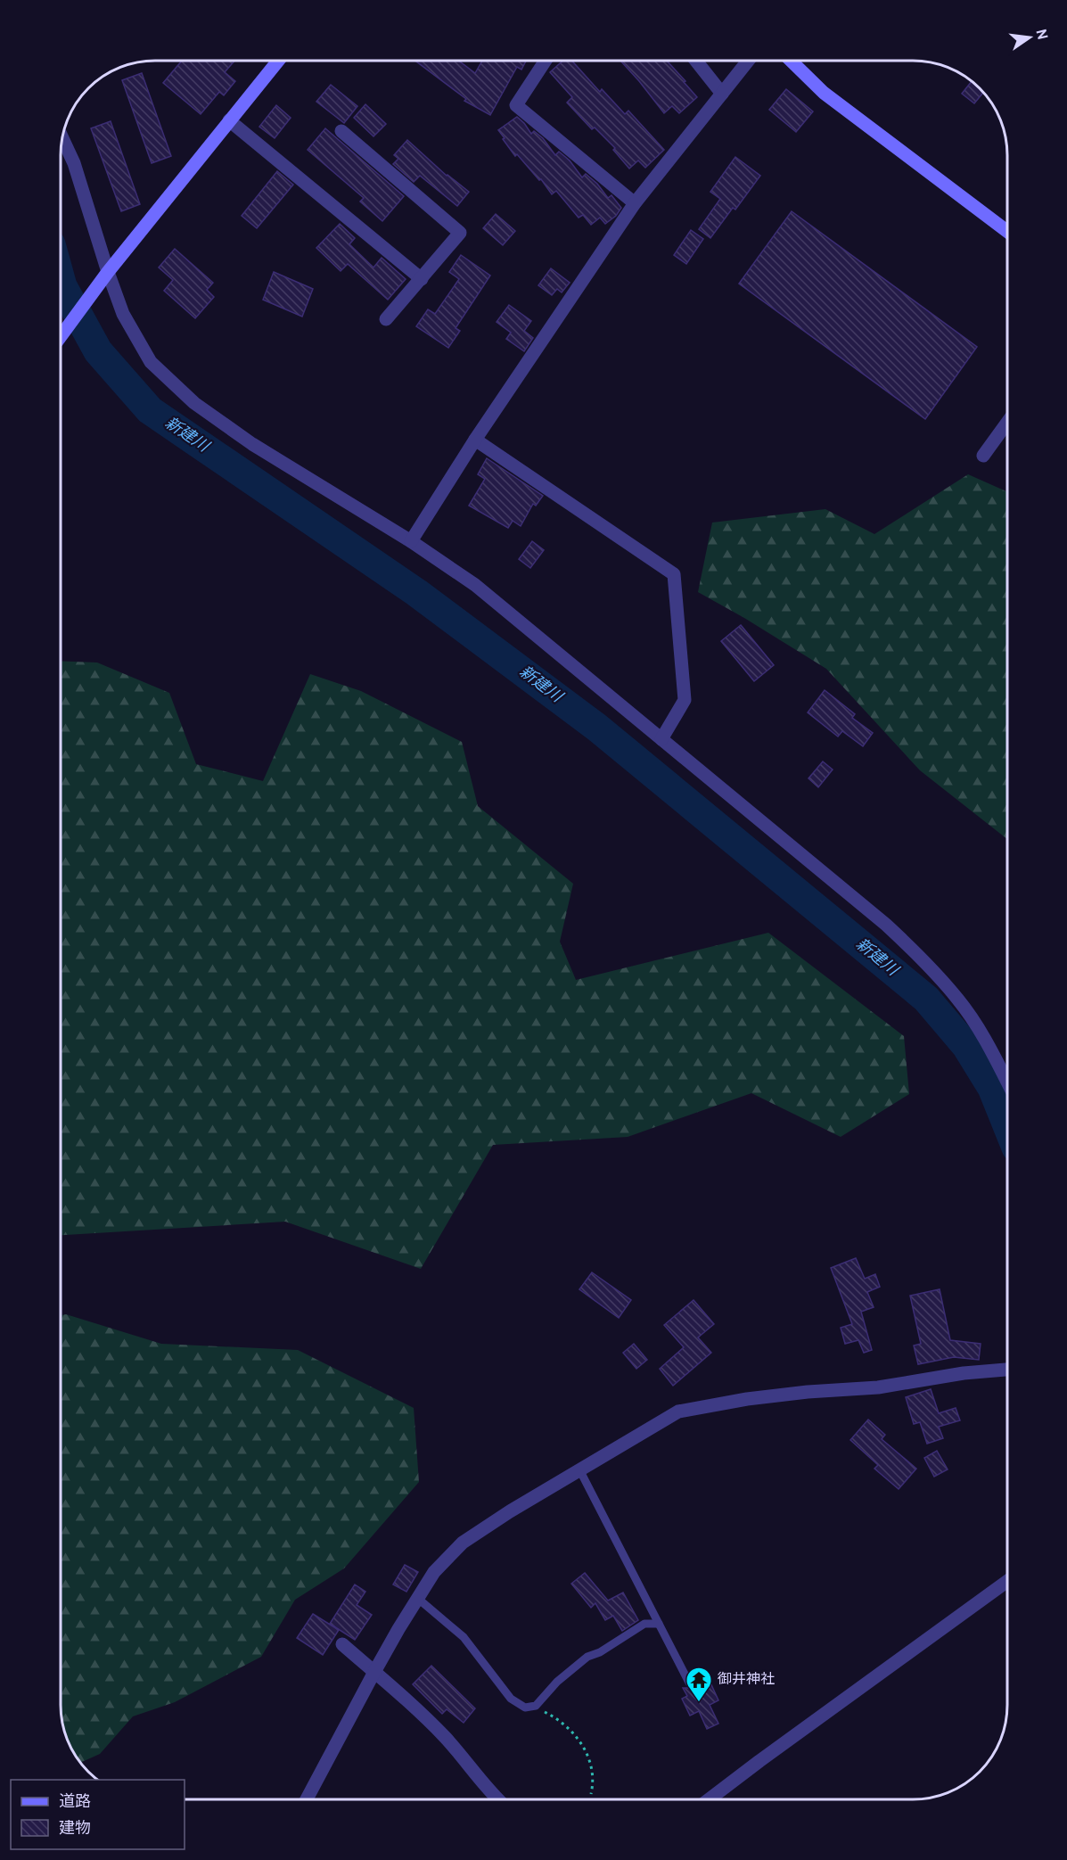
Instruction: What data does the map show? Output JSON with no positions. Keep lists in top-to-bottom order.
{
  "water": ["新建川"],
  "places": {
    "temple": ["御井神社"]
  },
  "legend": ["道路", "建物"],
  "north": "right"
}
